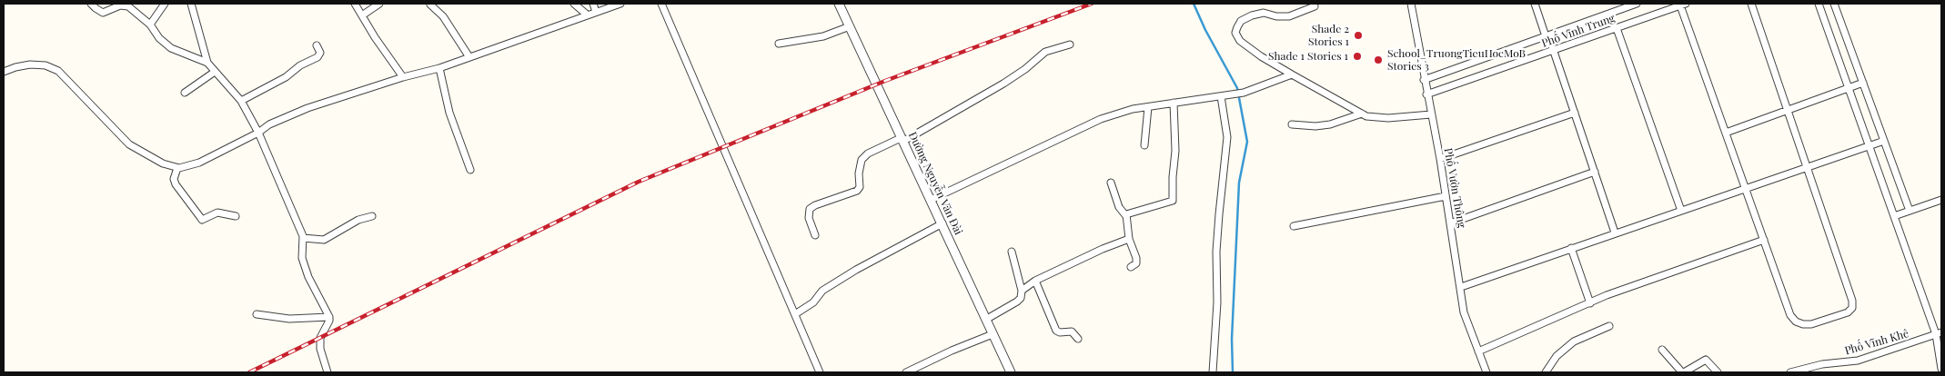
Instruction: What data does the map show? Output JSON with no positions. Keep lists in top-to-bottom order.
{
  "streets": {
    "street": [
      "Phố Vĩnh Trung",
      "Đường Nguyễn Văn Đài",
      "Phố Vườn Thông",
      "Phố Vĩnh Khê"
    ]
  },
  "crossings": [
    ["Phố Vĩnh Trung", "Phố Vườn Thông"]
  ],
  "places": ["Shade 2 Stories 1", "Shade 1 Stories 1", "School_TruongTieuHocMoB Stories 3"]
}
